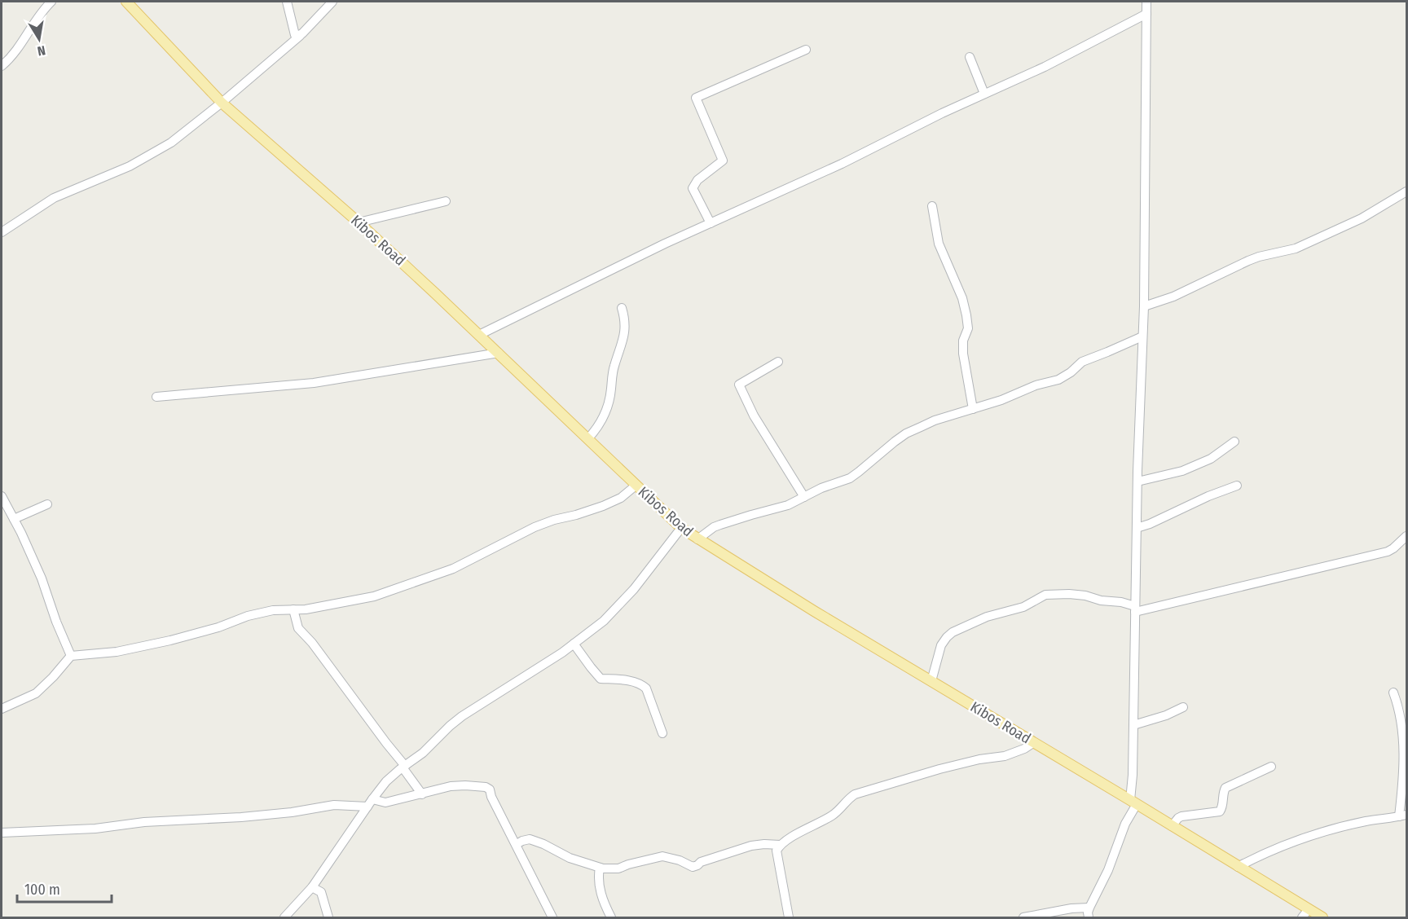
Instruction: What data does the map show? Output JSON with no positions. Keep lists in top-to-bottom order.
{
  "streets": {
    "main road": ["Kibos Road"]
  },
  "scale_bar": "100 m",
  "north": "bottom"
}
